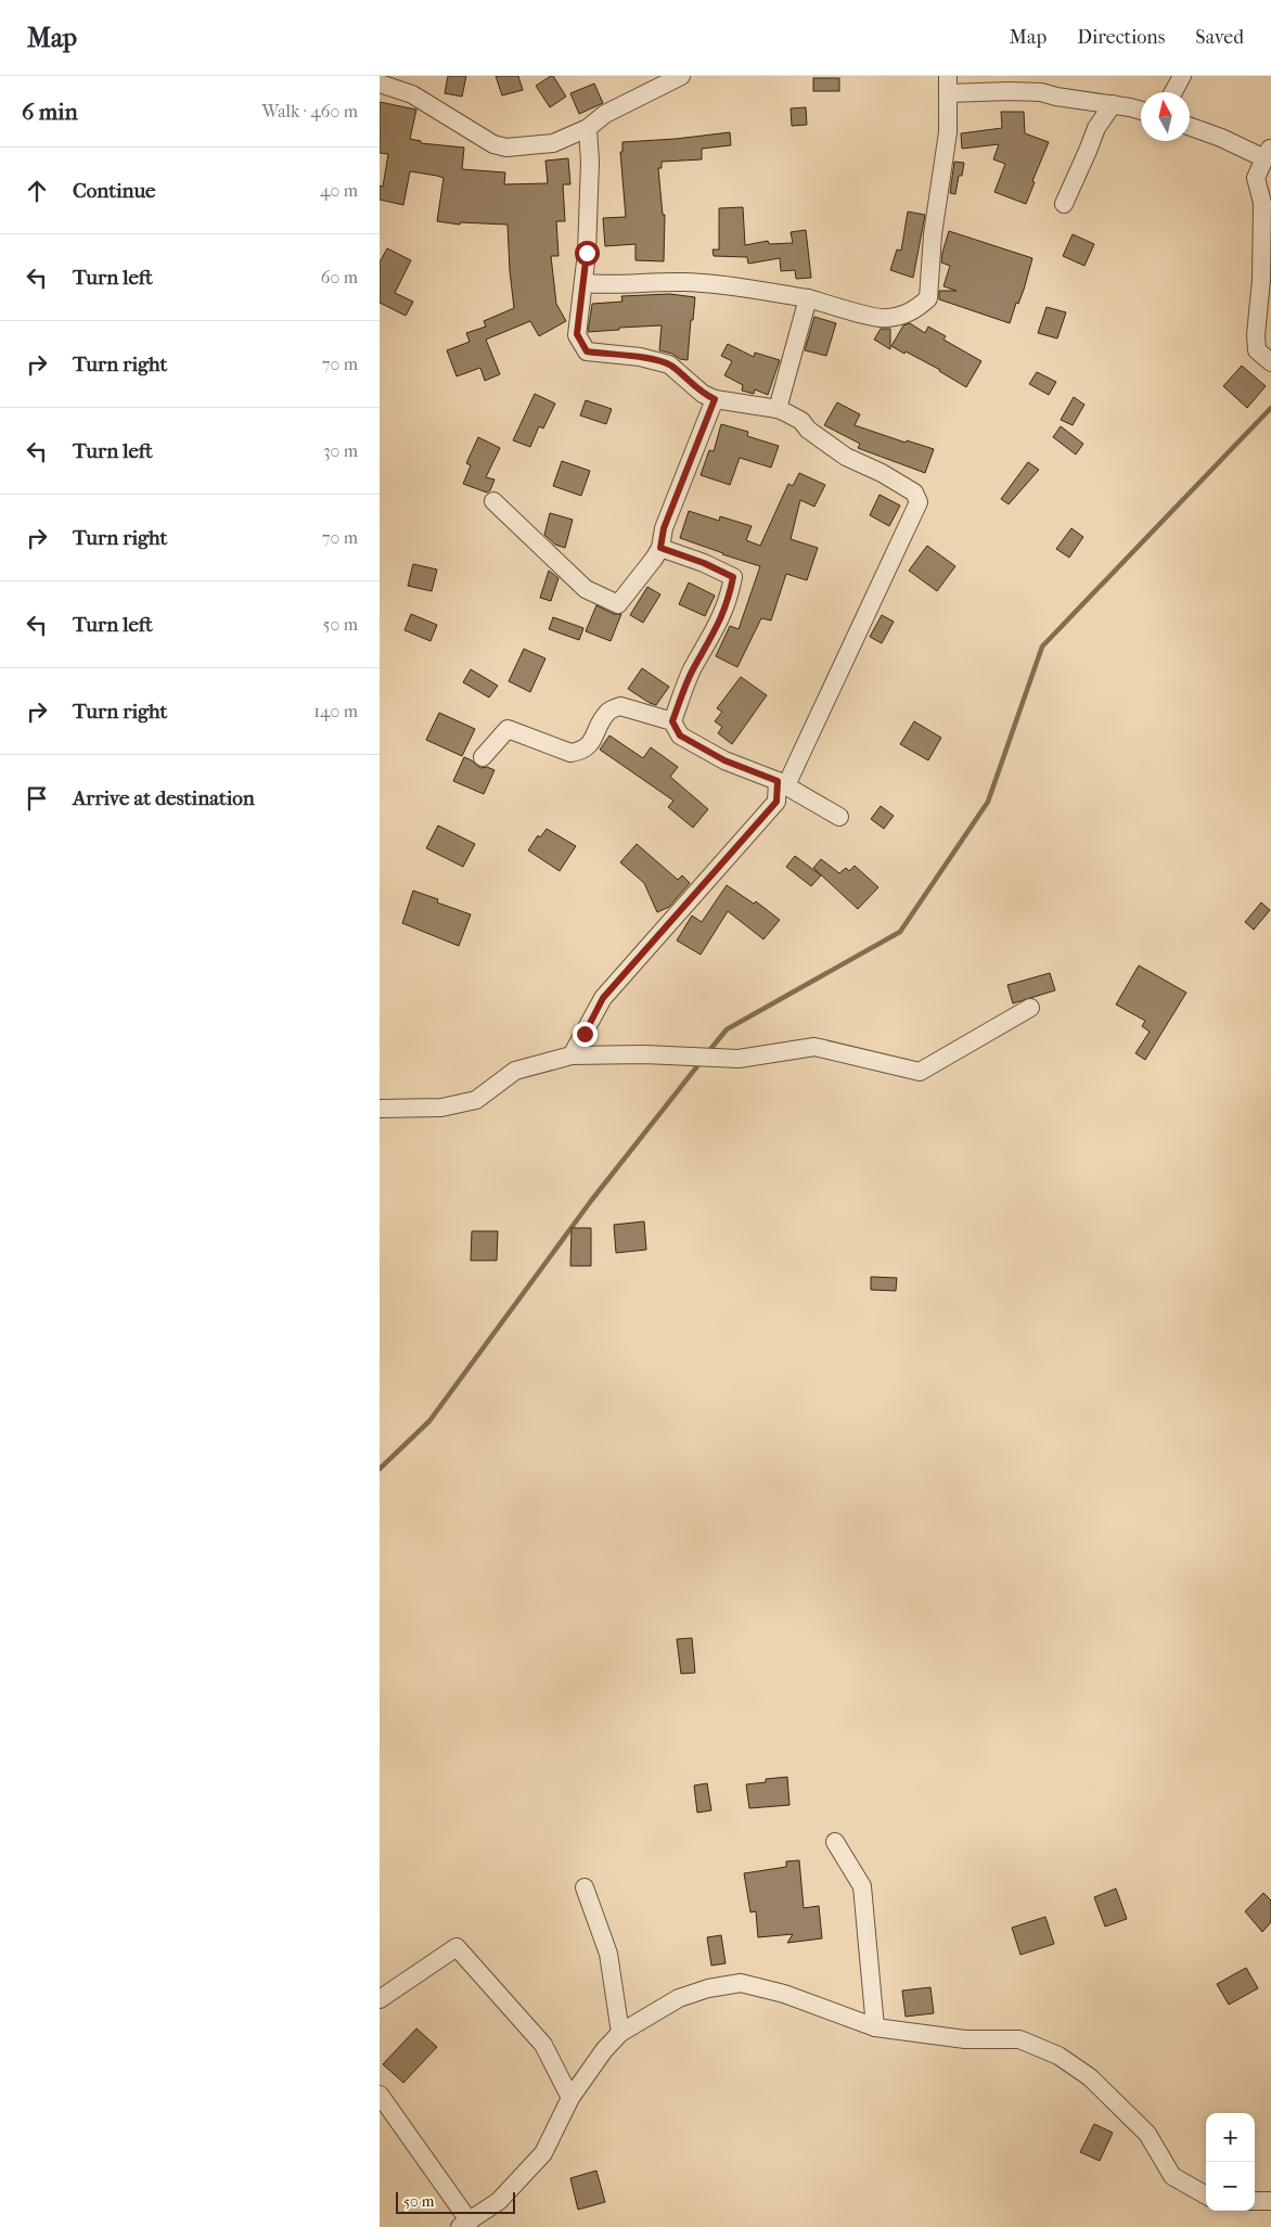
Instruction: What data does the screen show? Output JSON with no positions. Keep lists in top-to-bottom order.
{
  "scale_bar": "50 m",
  "north": "top",
  "page": {
    "header": "Map",
    "nav": ["Map", "Directions", "Saved"],
    "heading": ["6 min", "Walk · 460 m"],
    "list": [
      ["Continue", "40 m"],
      ["Turn left", "60 m"],
      ["Turn right", "70 m"],
      ["Turn left", "30 m"],
      ["Turn right", "70 m"],
      ["Turn left", "50 m"],
      ["Turn right", "140 m"],
      "Arrive at destination"
    ],
    "map_buttons": ["+", "−"],
    "scale": "50 m"
  }
}
